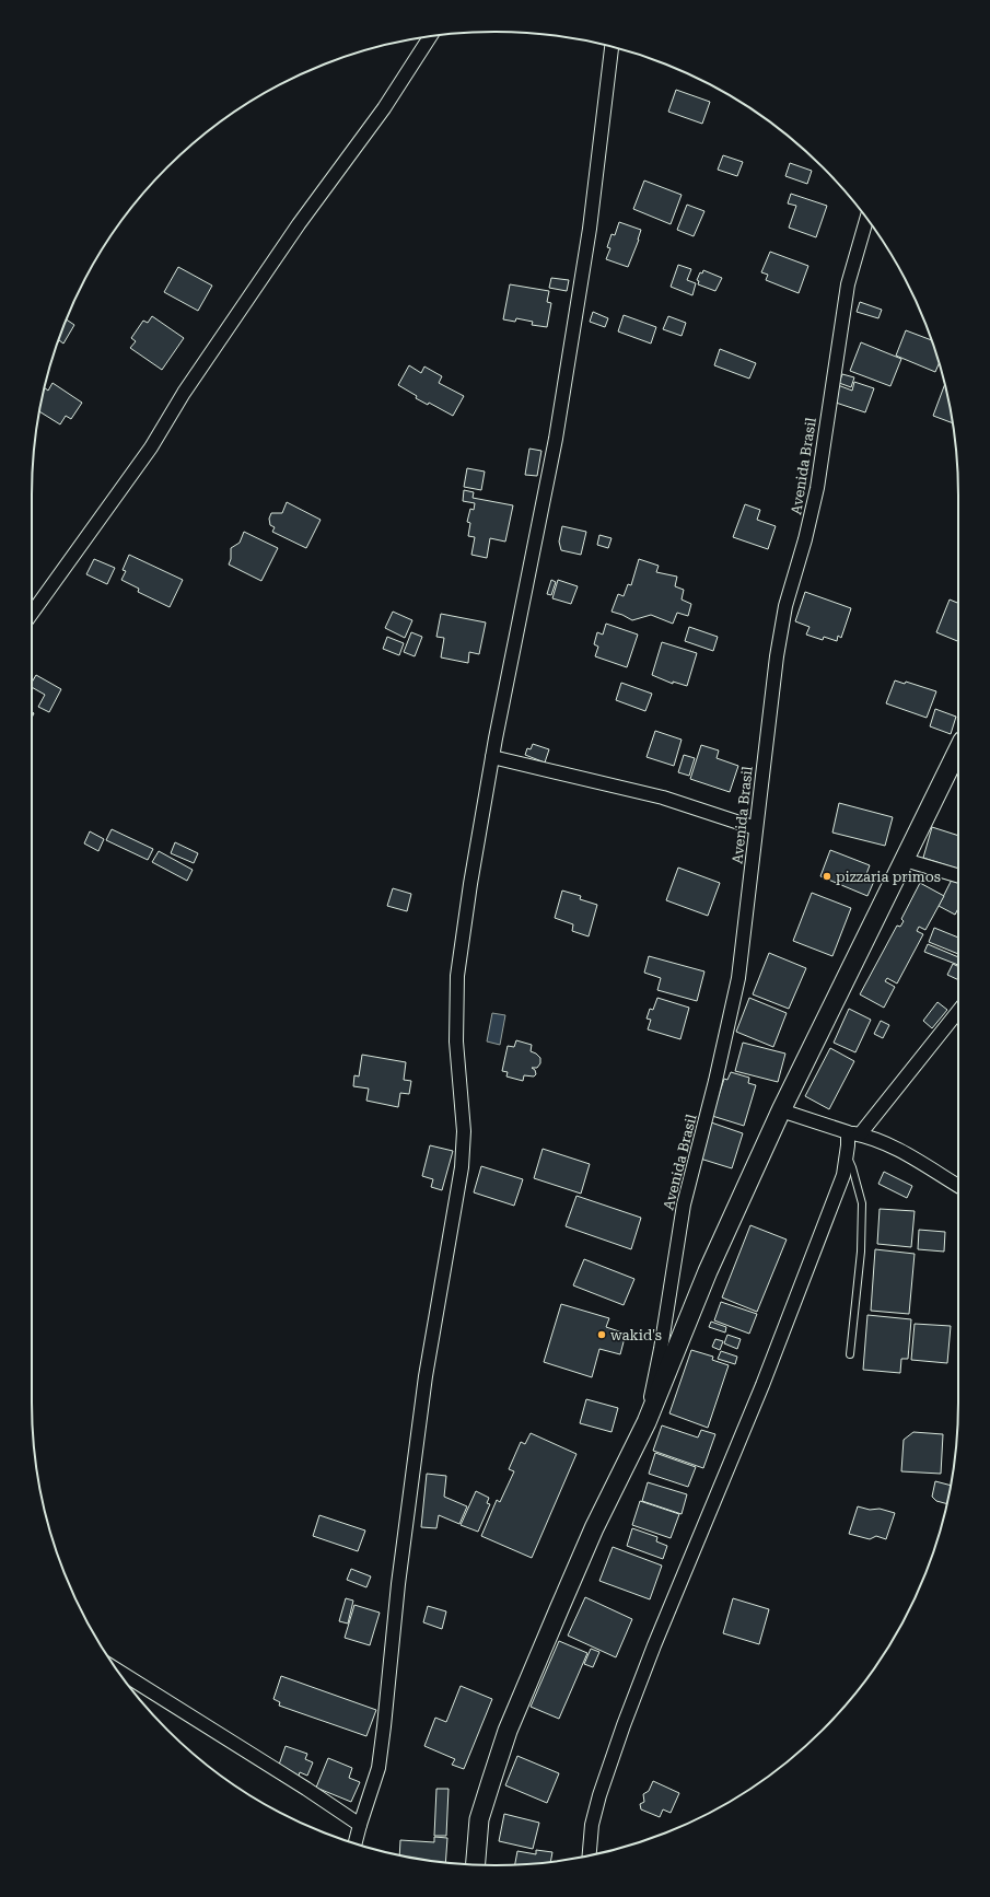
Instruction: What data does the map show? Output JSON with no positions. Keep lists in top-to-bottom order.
{
  "streets": {
    "street": ["Avenida Brasil"]
  },
  "places": ["pizzaria primos", "wakid's"]
}
